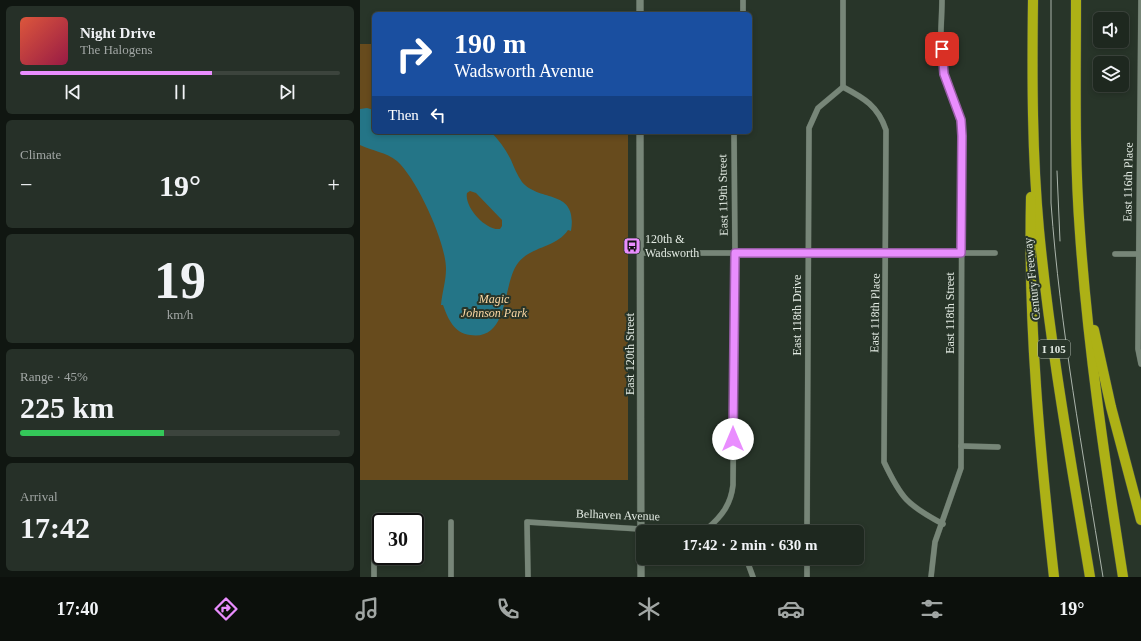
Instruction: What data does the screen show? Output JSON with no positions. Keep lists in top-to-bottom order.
{
  "streets": {
    "highway": ["Century Freeway", "I 105"],
    "street": [
      "East 116th Place",
      "East 119th Street",
      "East 118th Place",
      "East 118th Street",
      "East 118th Drive",
      "East 120th Street",
      "Belhaven Avenue"
    ]
  },
  "crossings": [
    ["East 118th Place", "East 118th Street"],
    ["East 118th Place", "East 118th Drive"]
  ],
  "parks": ["Magic Johnson Park"],
  "places": {
    "bus stop": ["120th & Wadsworth"]
  },
  "page": {
    "turn": ["190 m", "Wadsworth Avenue"],
    "song": ["Night Drive", "The Halogens"],
    "then": "Then",
    "tile": [
      "Climate",
      ["19", "km/h"],
      ["Range · 45%", "225 km"],
      ["Arrival", "17:42"]
    ],
    "heat": ["−", "19°", "+"],
    "limit": "30",
    "trip": "17:42 · 2 min · 630 m",
    "tabs": ["17:40", "19°"]
  }
}
